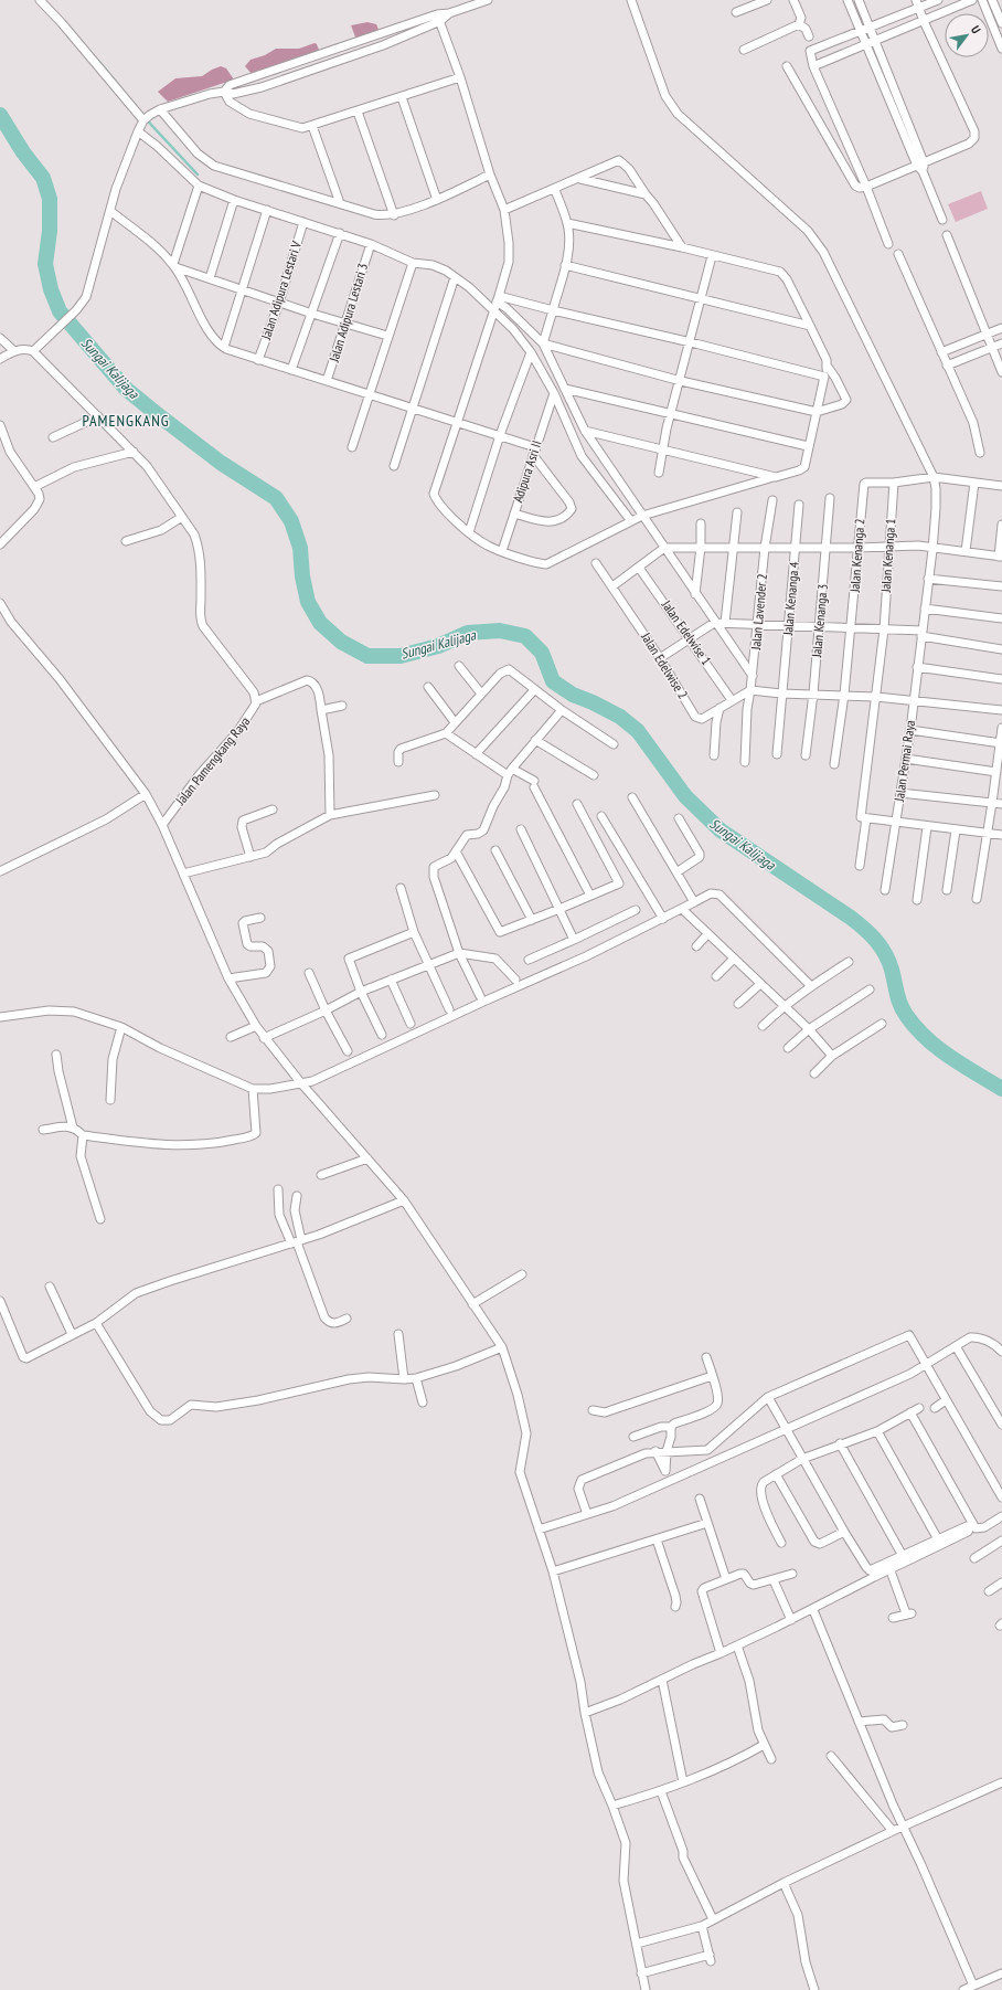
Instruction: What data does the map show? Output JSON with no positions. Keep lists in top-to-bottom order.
{
  "streets": {
    "street": [
      "Jalan Adipura Lestari V",
      "Jalan Adipura Lestari 3",
      "Adipura Asri II",
      "Jalan Kenanga 2",
      "Jalan Kenanga 1",
      "Jalan Kenanga 4",
      "Jalan Lavender 2",
      "Jalan Kenanga 3",
      "Jalan Edelwise 1",
      "Jalan Edelwise 2",
      "Jalan Pamengkang Raya",
      "Jalan Permai Raya"
    ]
  },
  "crossings": [
    ["Jalan Kenanga 2", "Jalan Kenanga 1"],
    ["Jalan Lavender 2", "Jalan Edelwise 2"],
    ["Jalan Edelwise 1", "Jalan Edelwise 2"]
  ],
  "districts": ["PAMENGKANG"],
  "water": ["Sungai Kalijaga"],
  "north": "top right"
}
